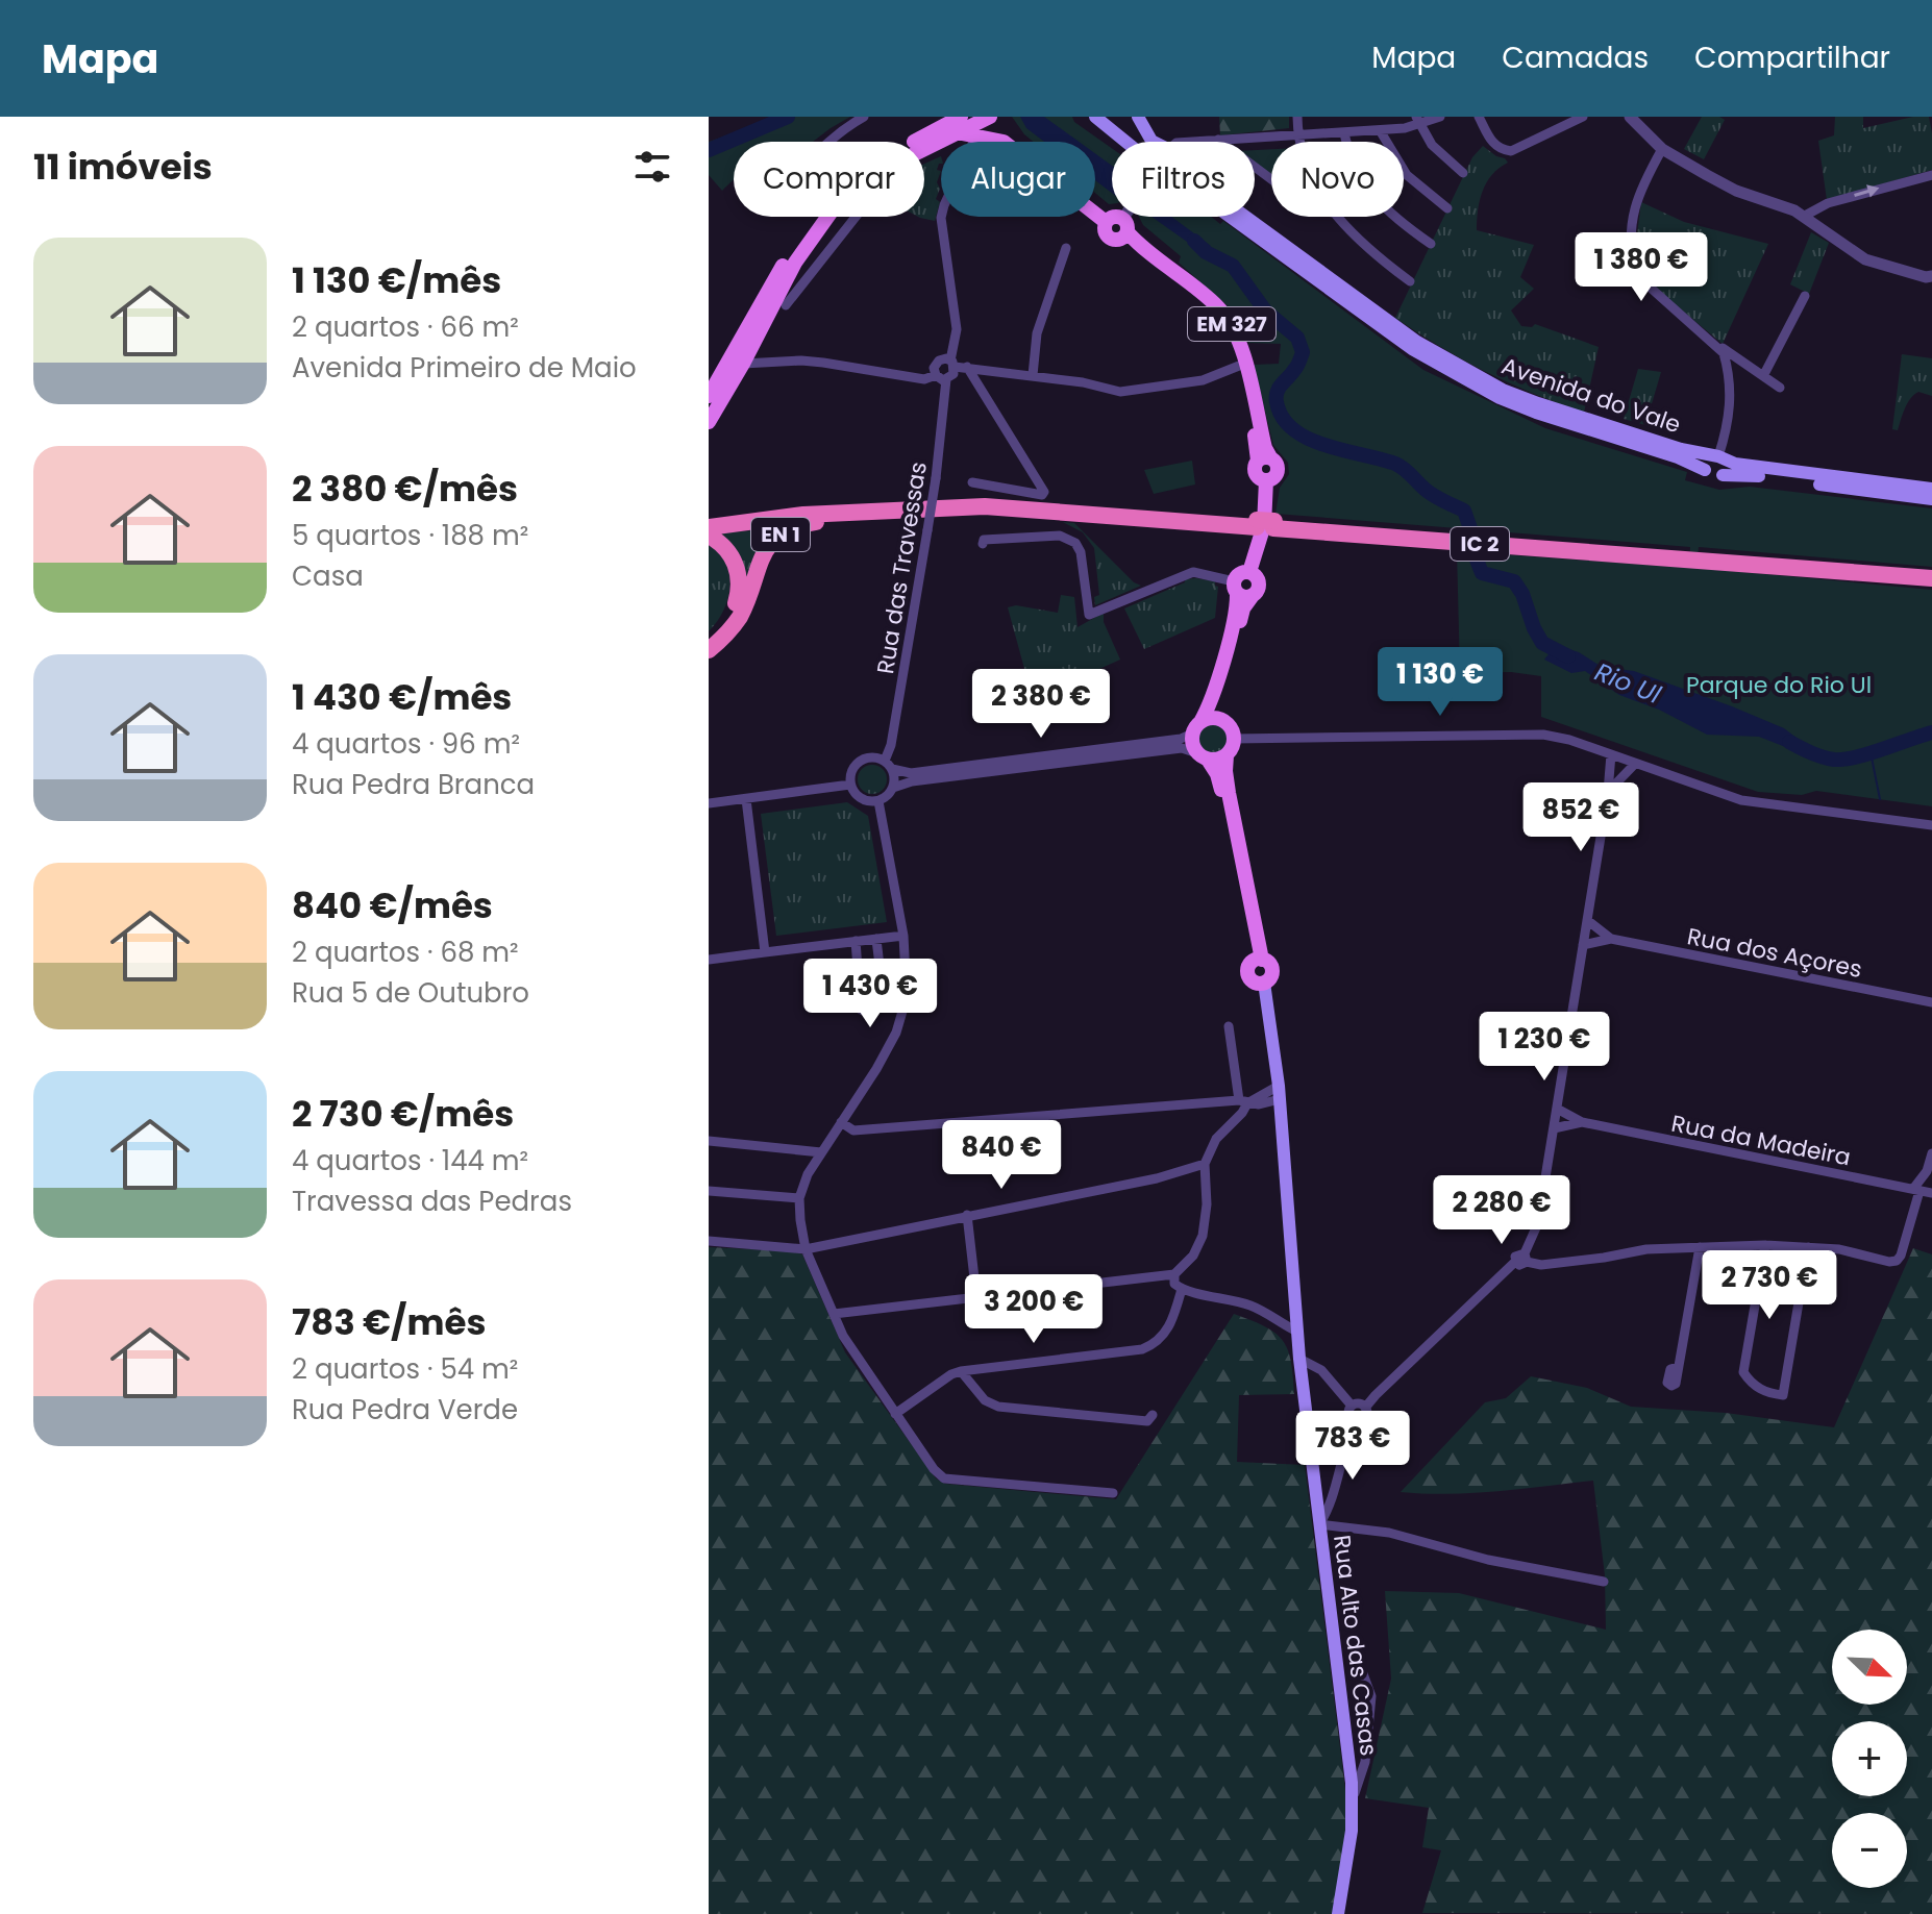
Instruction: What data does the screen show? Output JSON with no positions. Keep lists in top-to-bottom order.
{
  "streets": {
    "highway": ["EN 1", "IC 2"],
    "main road": ["EM 327", "Avenida do Vale", "Rua Alto das Casas"],
    "street": ["Rua das Travessas", "Rua dos Açores", "Rua da Madeira"]
  },
  "crossings": [
    ["EN 1", "IC 2"]
  ],
  "water": ["Rio Ul"],
  "parks": ["Parque do Rio Ul"],
  "north": "bottom right",
  "page": {
    "header": "Mapa",
    "nav": ["Mapa", "Camadas", "Compartilhar"],
    "heading": "11 imóveis",
    "chip": [
      "Comprar",
      "Alugar",
      "Filtros",
      "Novo"
    ],
    "list": [
      {
        "name": "1 130 €/mês",
        "note": "2 quartos · 66 m² · Avenida Primeiro de Maio"
      },
      {
        "name": "2 380 €/mês",
        "note": "5 quartos · 188 m² · Casa"
      },
      {
        "name": "1 430 €/mês",
        "note": "4 quartos · 96 m² · Rua Pedra Branca"
      },
      {
        "name": "840 €/mês",
        "note": "2 quartos · 68 m² · Rua 5 de Outubro"
      },
      {
        "name": "2 730 €/mês",
        "note": "4 quartos · 144 m² · Travessa das Pedras"
      },
      {
        "name": "783 €/mês",
        "note": "2 quartos · 54 m² · Rua Pedra Verde"
      }
    ],
    "price": [
      "1 380 €",
      "1 130 €",
      "2 380 €",
      "852 €",
      "1 430 €",
      "1 230 €",
      "840 €",
      "2 280 €",
      "2 730 €",
      "3 200 €",
      "783 €"
    ],
    "map_buttons": ["+", "−"]
  }
}
